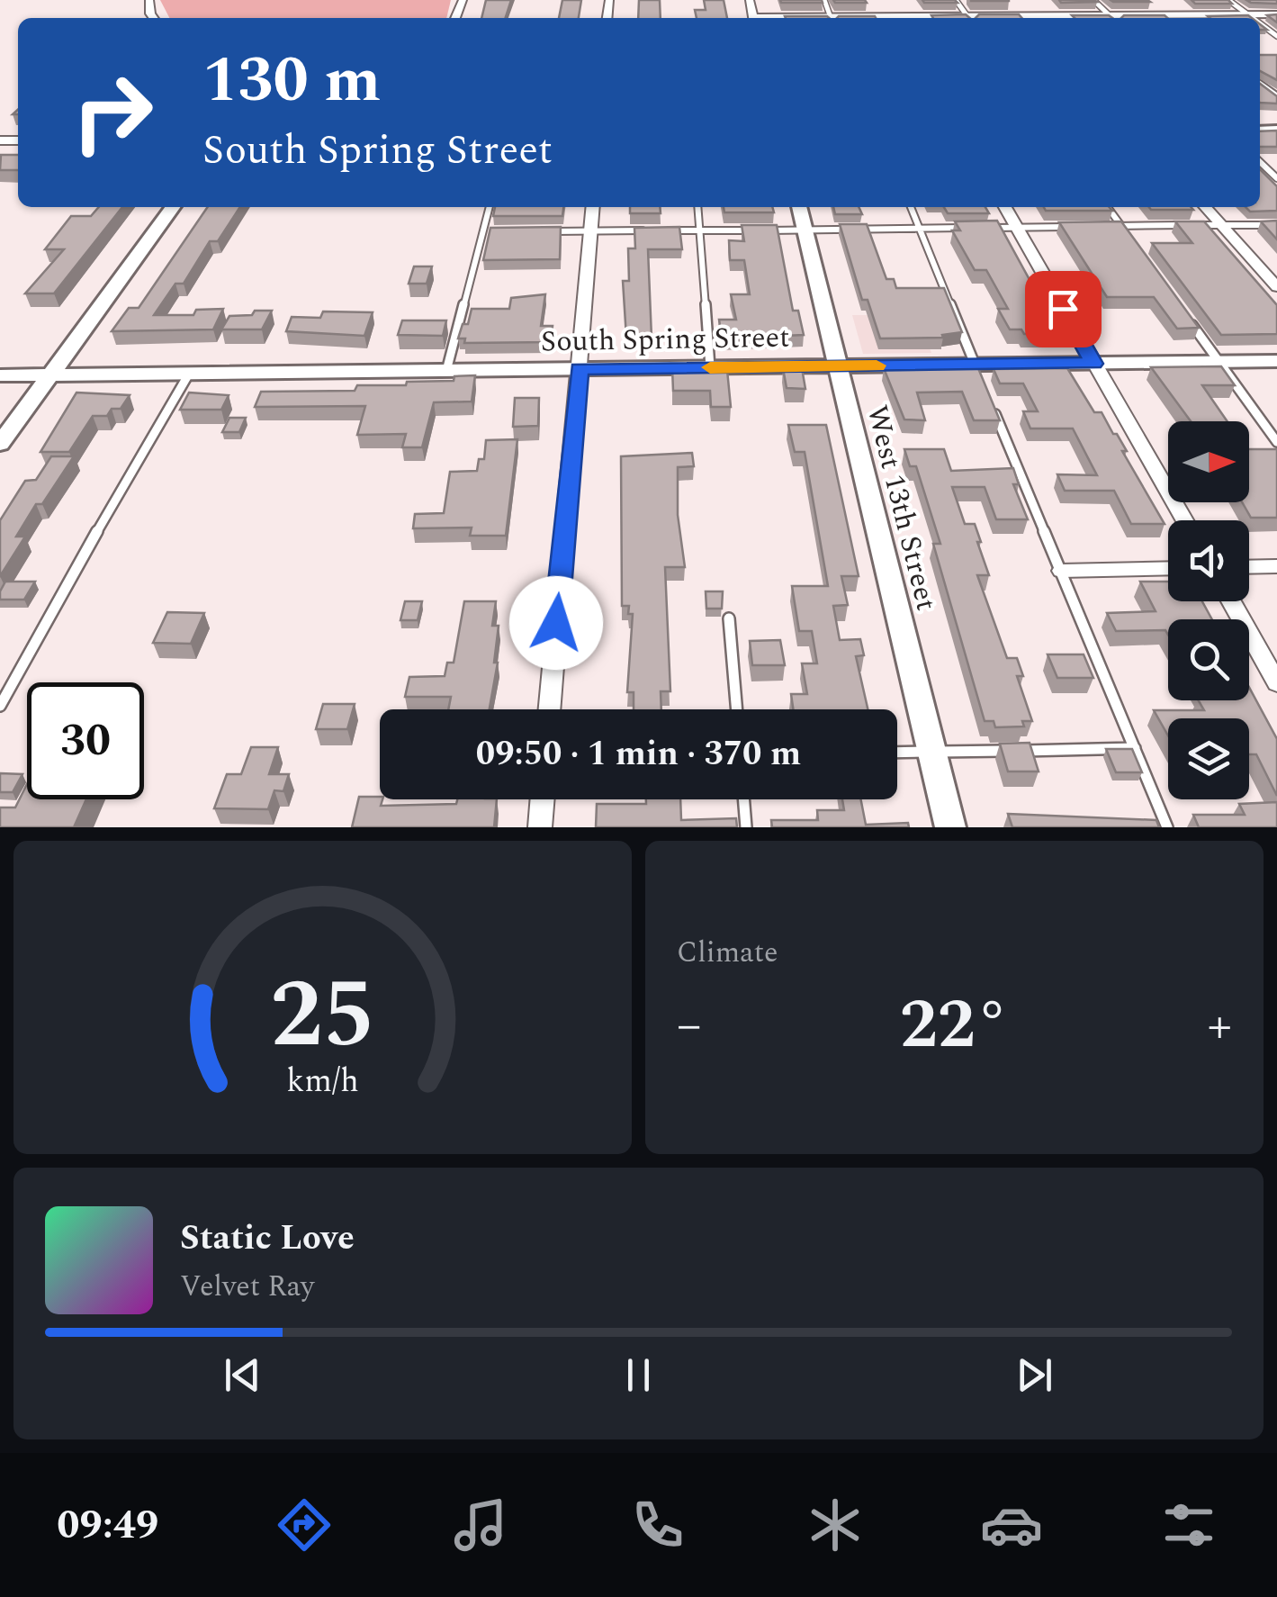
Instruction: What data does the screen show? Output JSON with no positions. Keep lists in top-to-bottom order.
{
  "streets": {
    "street": ["South Spring Street", "West 13th Street"]
  },
  "crossings": [
    ["South Spring Street", "West 13th Street"]
  ],
  "north": "right",
  "page": {
    "turn": ["130 m", "South Spring Street"],
    "limit": "30",
    "trip": "09:50 · 1 min · 370 m",
    "tile": "Climate",
    "heat": ["−", "22°", "+"],
    "song": ["Static Love", "Velvet Ray"],
    "tabs": "09:49",
    "gauge": ["25", "km/h"]
  }
}
